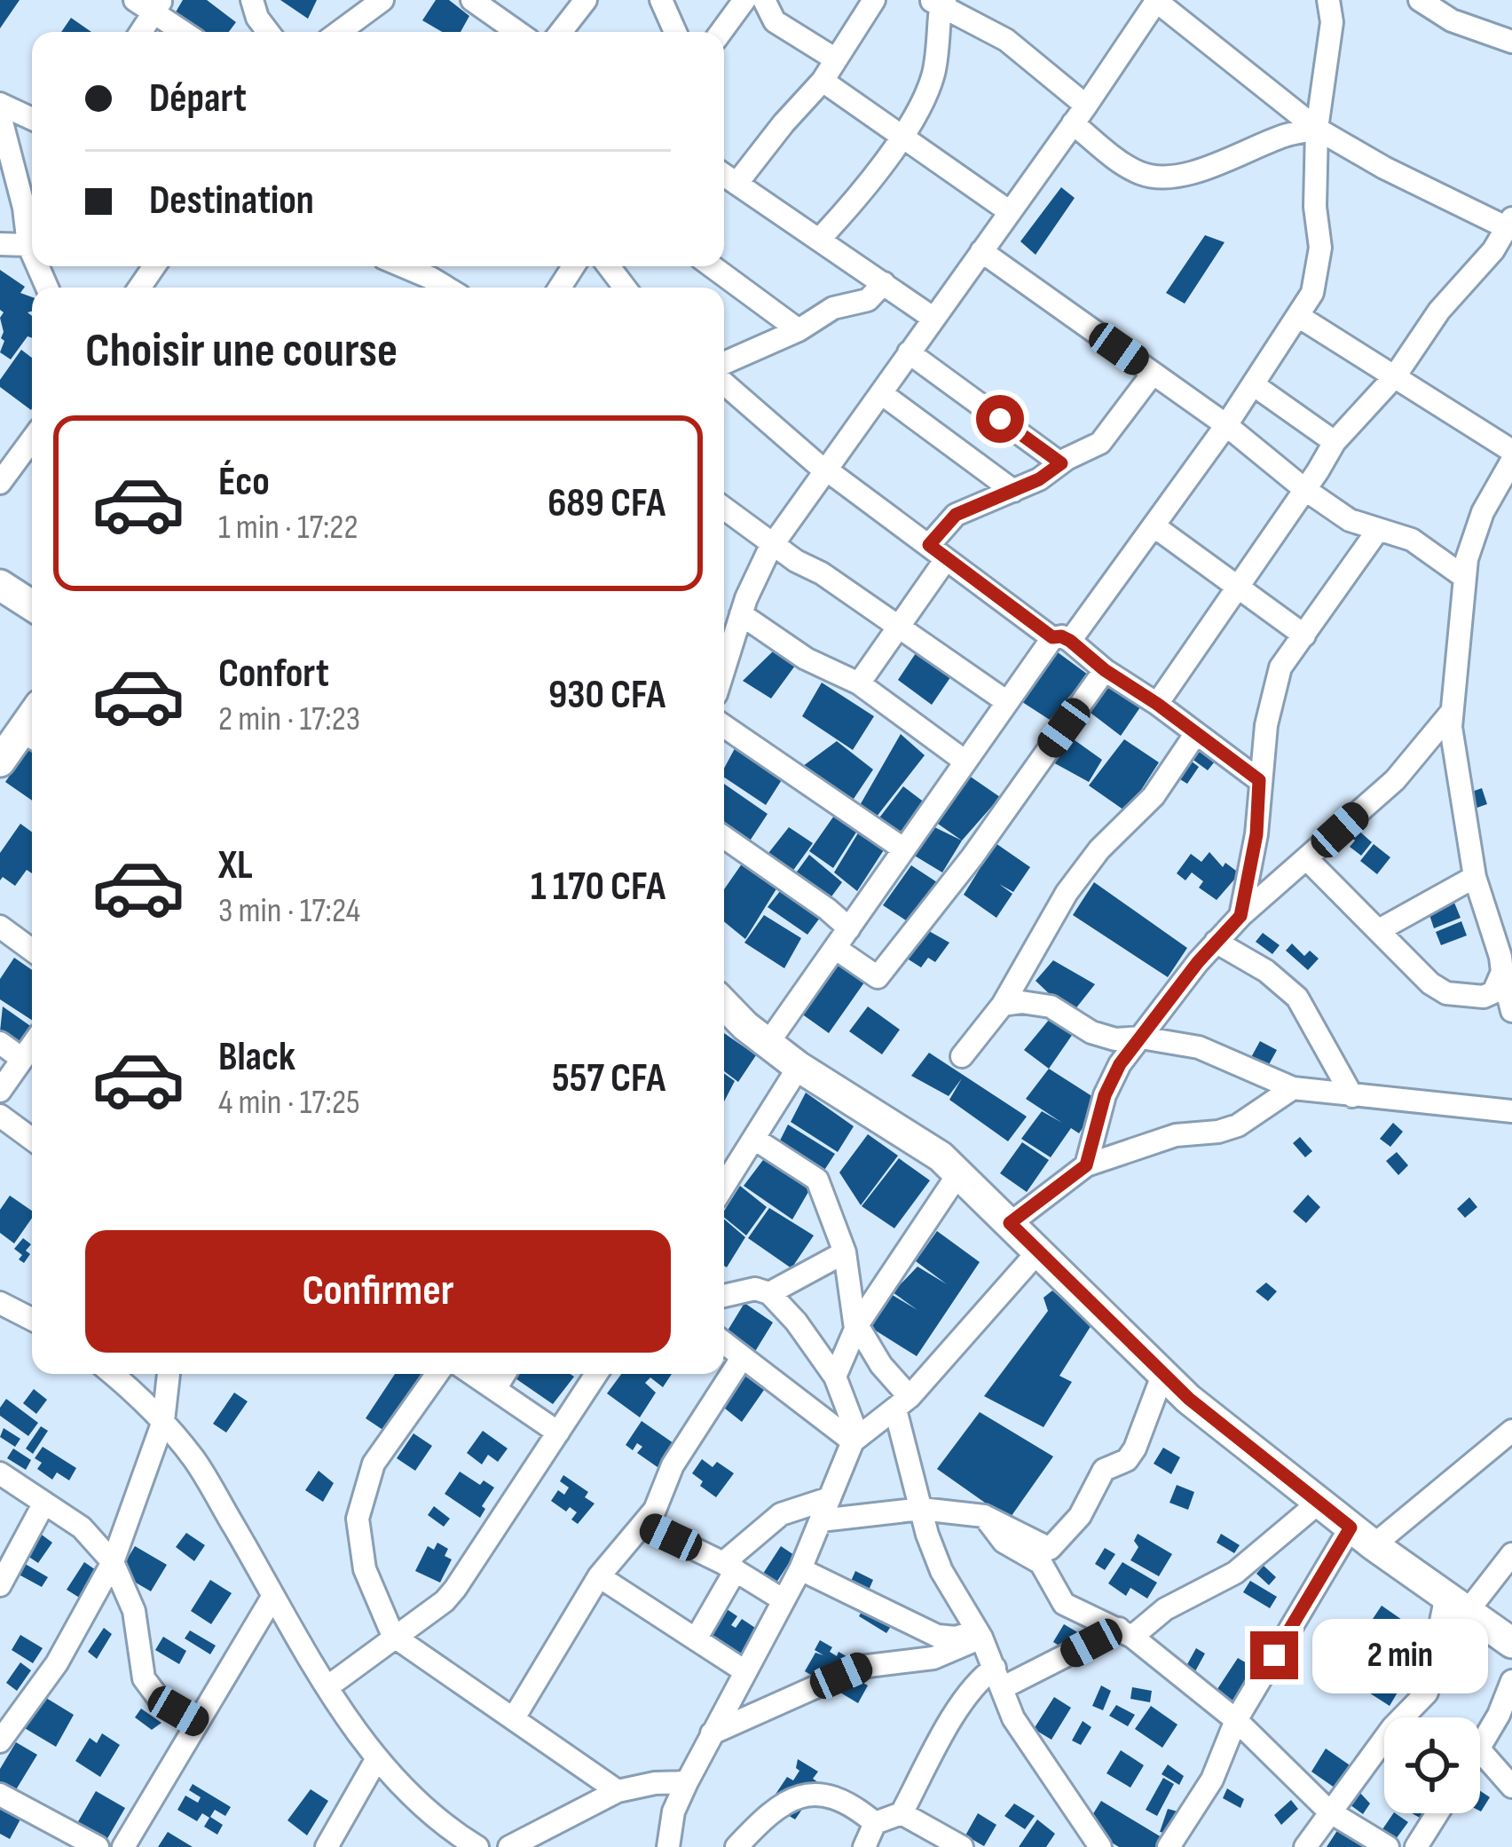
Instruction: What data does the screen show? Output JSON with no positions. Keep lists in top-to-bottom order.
{
  "page": {
    "banner": ["Départ", "Destination"],
    "heading": "Choisir une course",
    "list": [
      {
        "name": "Éco",
        "note": "1 min · 17:22",
        "value": "689 CFA"
      },
      {
        "name": "Confort",
        "note": "2 min · 17:23",
        "value": "930 CFA"
      },
      {
        "name": "XL",
        "note": "3 min · 17:24",
        "value": "1 170 CFA"
      },
      {
        "name": "Black",
        "note": "4 min · 17:25",
        "value": "557 CFA"
      }
    ],
    "buttons": "Confirmer",
    "bubble": "2 min"
  }
}
